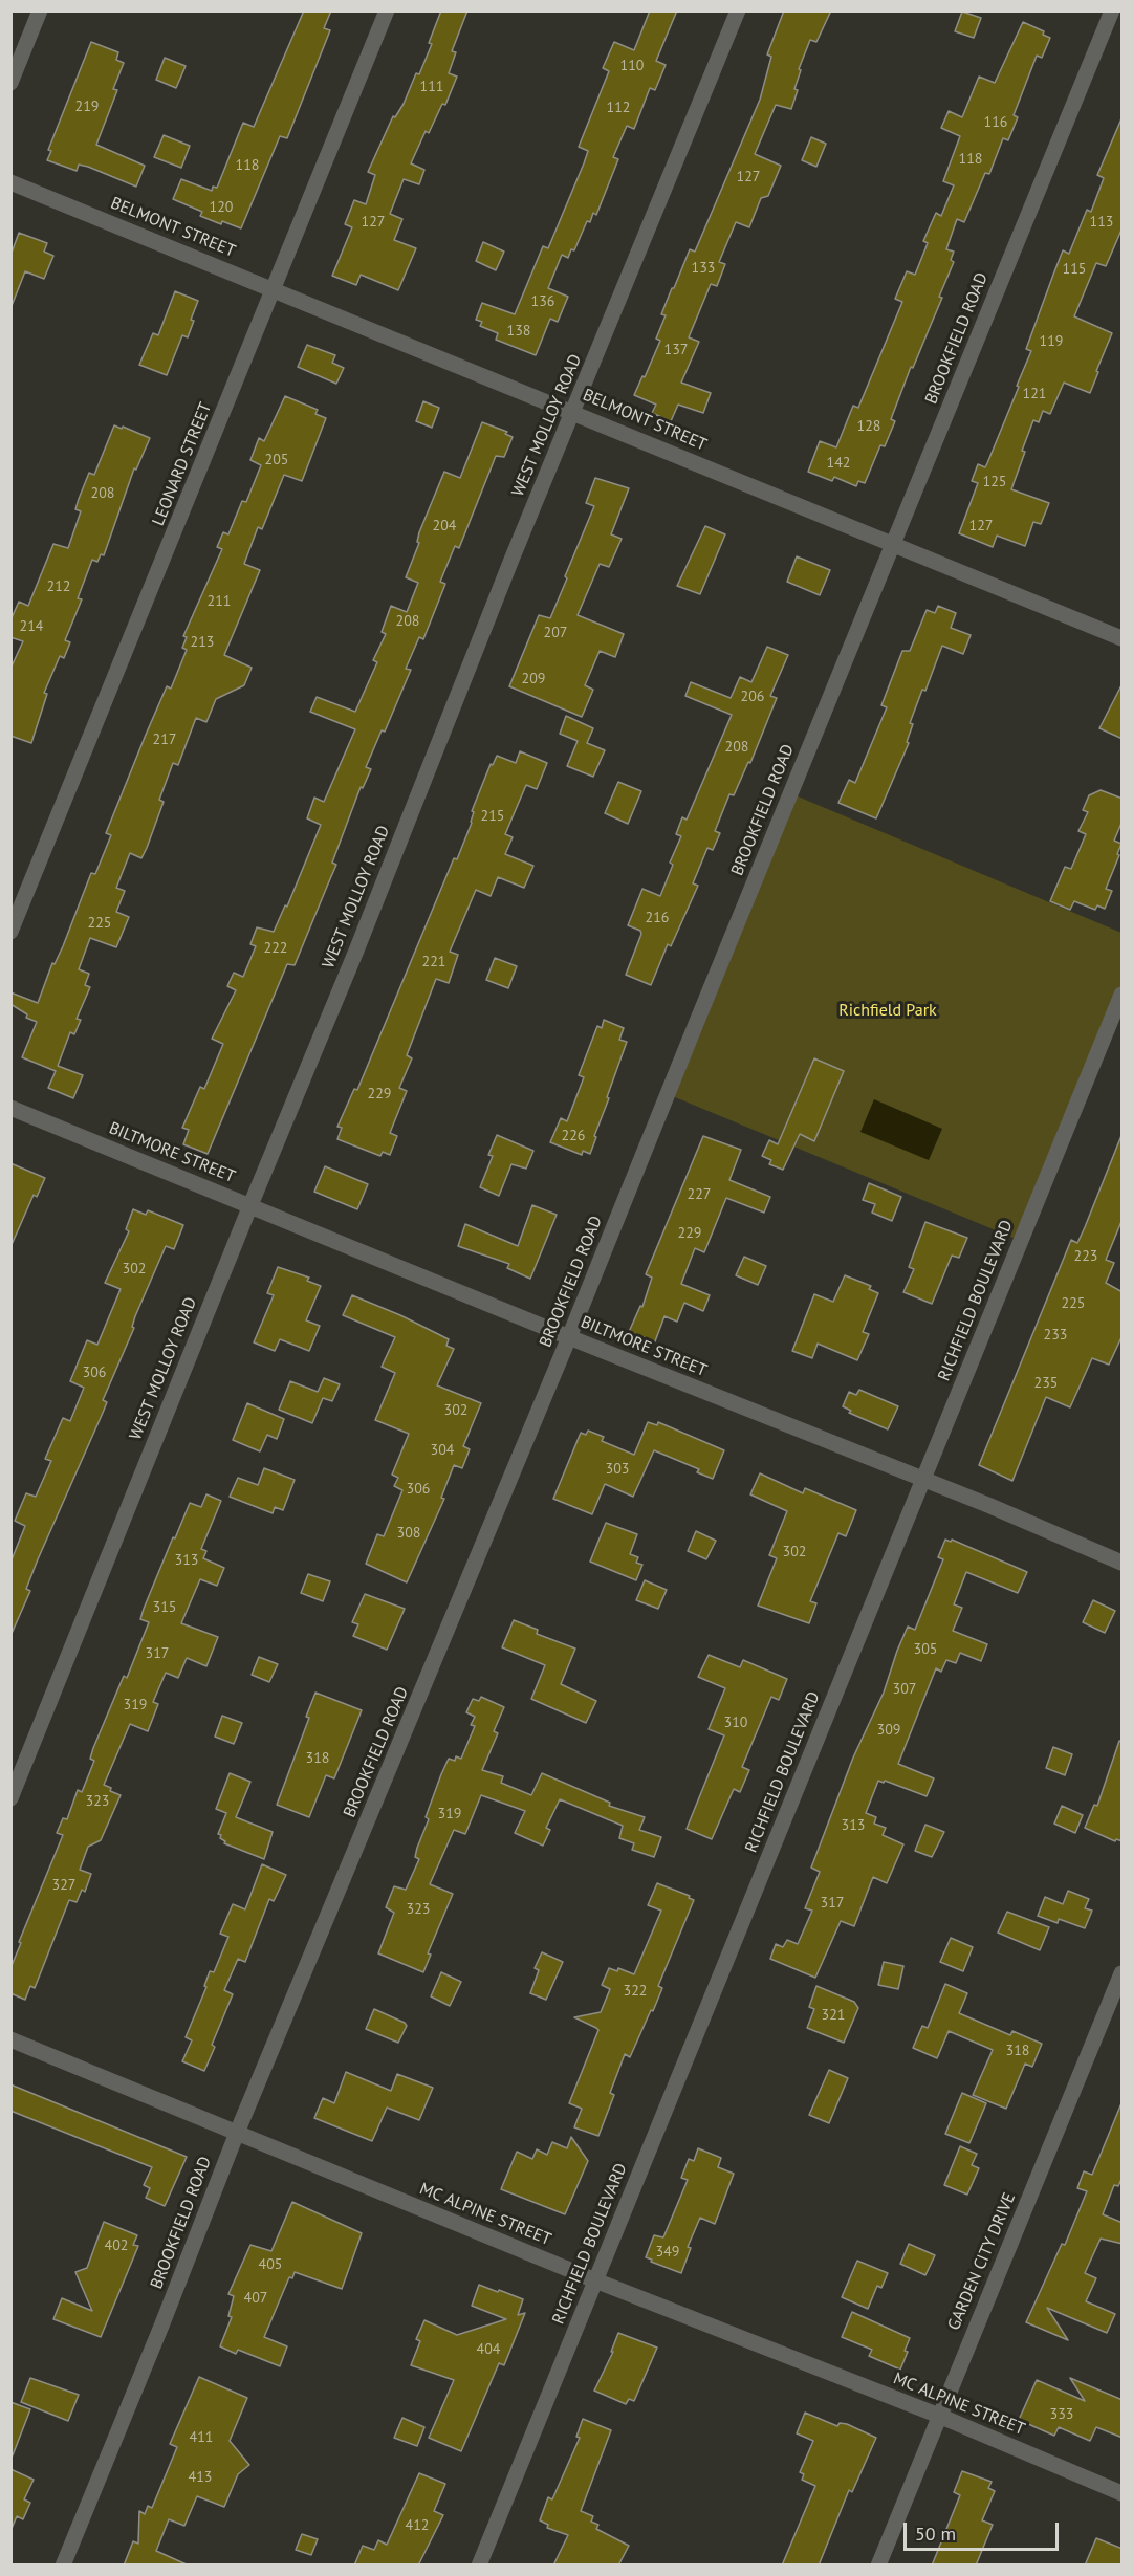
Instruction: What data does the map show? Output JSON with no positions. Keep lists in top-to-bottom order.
{
  "streets": {
    "street": [
      "BELMONT STREET",
      "BROOKFIELD ROAD",
      "WEST MOLLOY ROAD",
      "LEONARD STREET",
      "BILTMORE STREET",
      "RICHFIELD BOULEVARD",
      "MC ALPINE STREET",
      "GARDEN CITY DRIVE"
    ]
  },
  "crossings": [
    ["BELMONT STREET", "BROOKFIELD ROAD"],
    ["BELMONT STREET", "WEST MOLLOY ROAD"],
    ["BELMONT STREET", "LEONARD STREET"],
    ["BROOKFIELD ROAD", "BILTMORE STREET"],
    ["BROOKFIELD ROAD", "MC ALPINE STREET"],
    ["WEST MOLLOY ROAD", "BILTMORE STREET"],
    ["BILTMORE STREET", "RICHFIELD BOULEVARD"],
    ["RICHFIELD BOULEVARD", "MC ALPINE STREET"],
    ["MC ALPINE STREET", "GARDEN CITY DRIVE"]
  ],
  "parks": ["Richfield Park"],
  "house_numbers": [
    "110",
    "111",
    "219",
    "112",
    "116",
    "118",
    "118",
    "127",
    "120",
    "127",
    "113",
    "133",
    "115",
    "136",
    "138",
    "119",
    "137",
    "121",
    "128",
    "205",
    "142",
    "125",
    "208",
    "204",
    "127",
    "212",
    "211",
    "208",
    "214",
    "207",
    "213",
    "209",
    "206",
    "217",
    "208",
    "215",
    "216",
    "225",
    "222",
    "221",
    "229",
    "226",
    "227",
    "229",
    "223",
    "302",
    "225",
    "233",
    "306",
    "235",
    "302",
    "304",
    "303",
    "306",
    "308",
    "302",
    "313",
    "315",
    "305",
    "317",
    "307",
    "319",
    "310",
    "309",
    "318",
    "323",
    "319",
    "313",
    "327",
    "317",
    "323",
    "322",
    "321",
    "318",
    "402",
    "349",
    "405",
    "407",
    "404",
    "333",
    "411",
    "413",
    "412"
  ],
  "scale_bar": "50 m"
}
